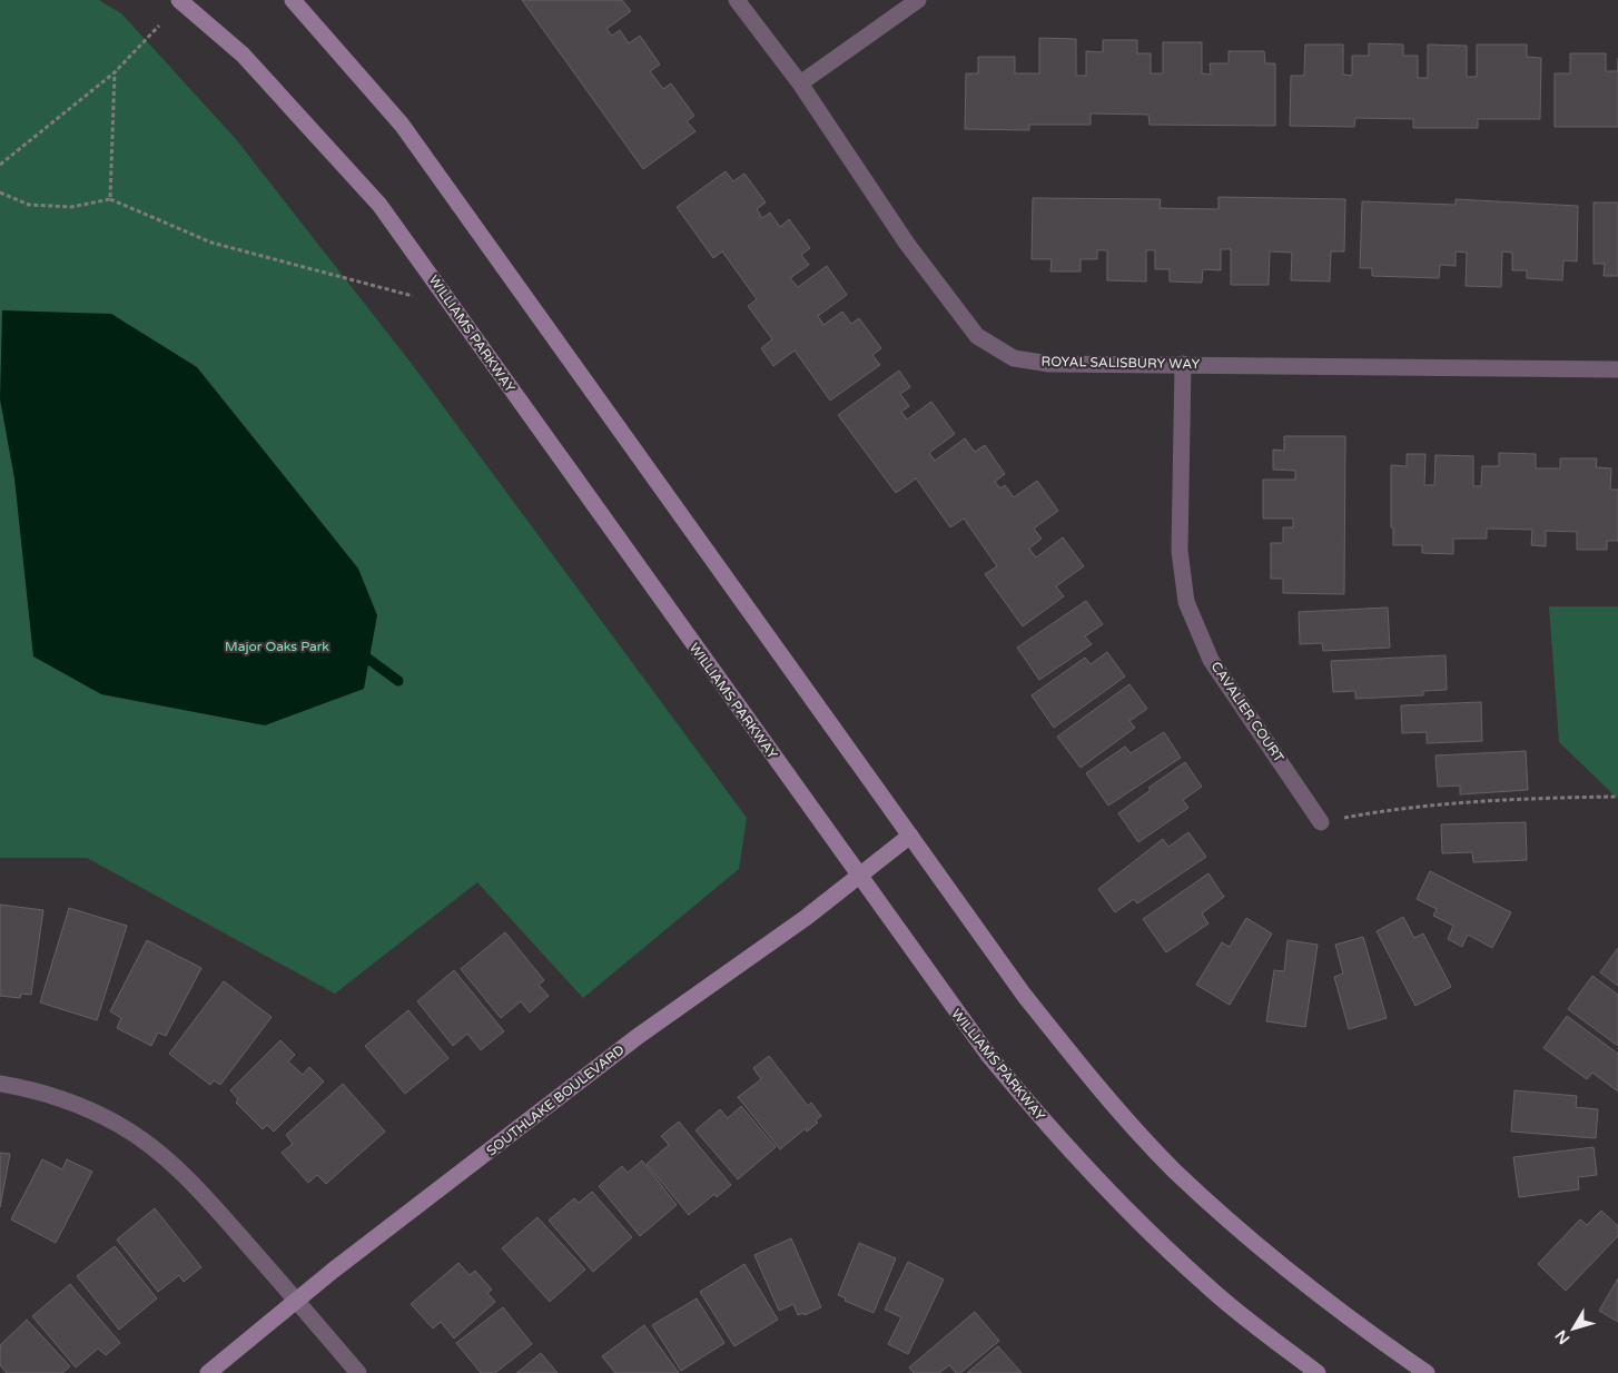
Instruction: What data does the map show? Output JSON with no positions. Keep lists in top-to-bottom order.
{
  "streets": {
    "main road": ["WILLIAMS PARKWAY", "SOUTHLAKE BOULEVARD"],
    "street": ["ROYAL SALISBURY WAY", "CAVALIER COURT"]
  },
  "crossings": [
    ["WILLIAMS PARKWAY", "SOUTHLAKE BOULEVARD"],
    ["ROYAL SALISBURY WAY", "CAVALIER COURT"]
  ],
  "parks": ["Major Oaks Park"],
  "north": "bottom left"
}
